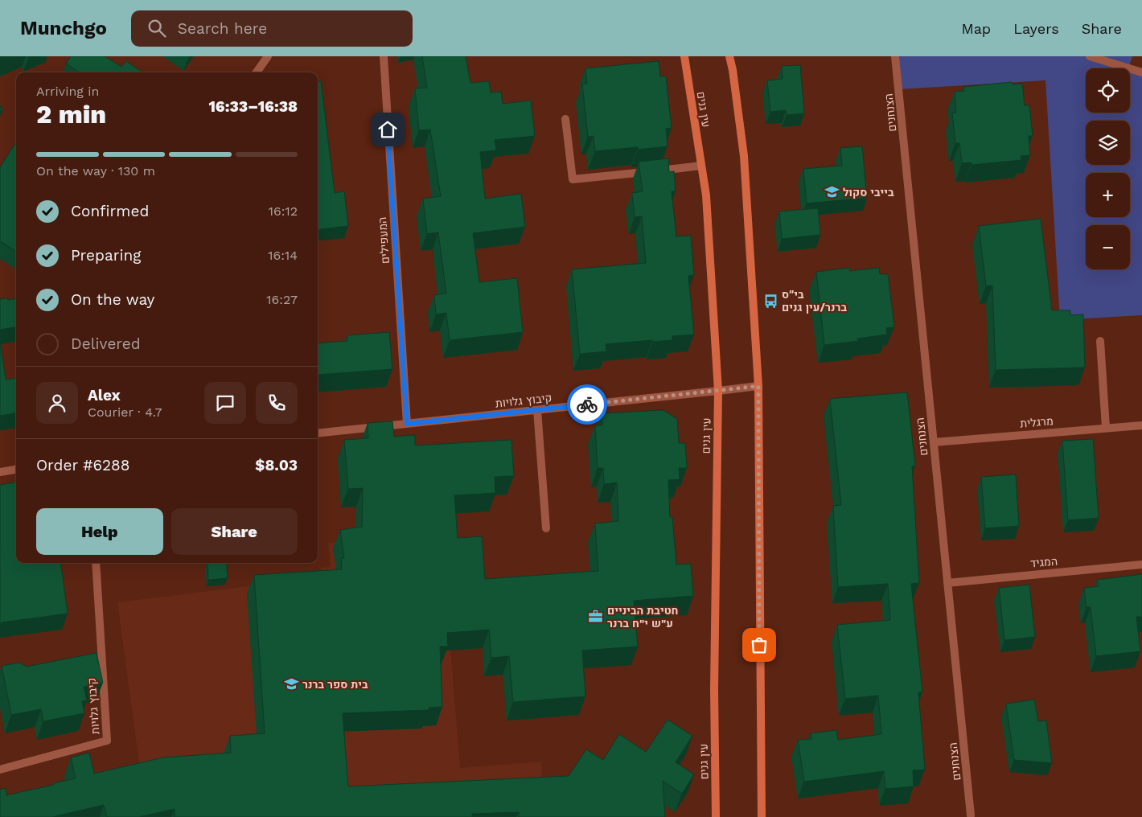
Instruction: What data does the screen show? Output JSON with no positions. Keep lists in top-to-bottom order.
{
  "streets": {
    "main road": ["עין גנים"],
    "street": [
      "הצנחנים",
      "המעפילים",
      "קיבוץ גלויות",
      "מרגלית",
      "המגיד"
    ]
  },
  "crossings": [
    ["עין גנים", "קיבוץ גלויות"],
    ["הצנחנים", "מרגלית"],
    ["הצנחנים", "המגיד"],
    ["המעפילים", "קיבוץ גלויות"]
  ],
  "places": {
    "school or university": ["בייבי סקול", "בית ספר ברנר"],
    "bus stop": ["בי״ס ברנר/עין גנים"],
    "office": ["חטיבת הביניים ע\"ש י\"ח ברנר"]
  },
  "page": {
    "header": "Munchgo",
    "search": "Search here",
    "nav": ["Map", "Layers", "Share"],
    "map_buttons": ["+", "−"],
    "heading": ["2 min", "Arriving in", "16:33–16:38"],
    "panel": [
      "Alex",
      "Courier · 4.7",
      "Order #6288",
      "$8.03"
    ],
    "bar": "On the way · 130 m",
    "list": [
      ["Confirmed", "16:12"],
      ["Preparing", "16:14"],
      ["On the way", "16:27"],
      "Delivered"
    ],
    "buttons": ["Help", "Share"]
  }
}
